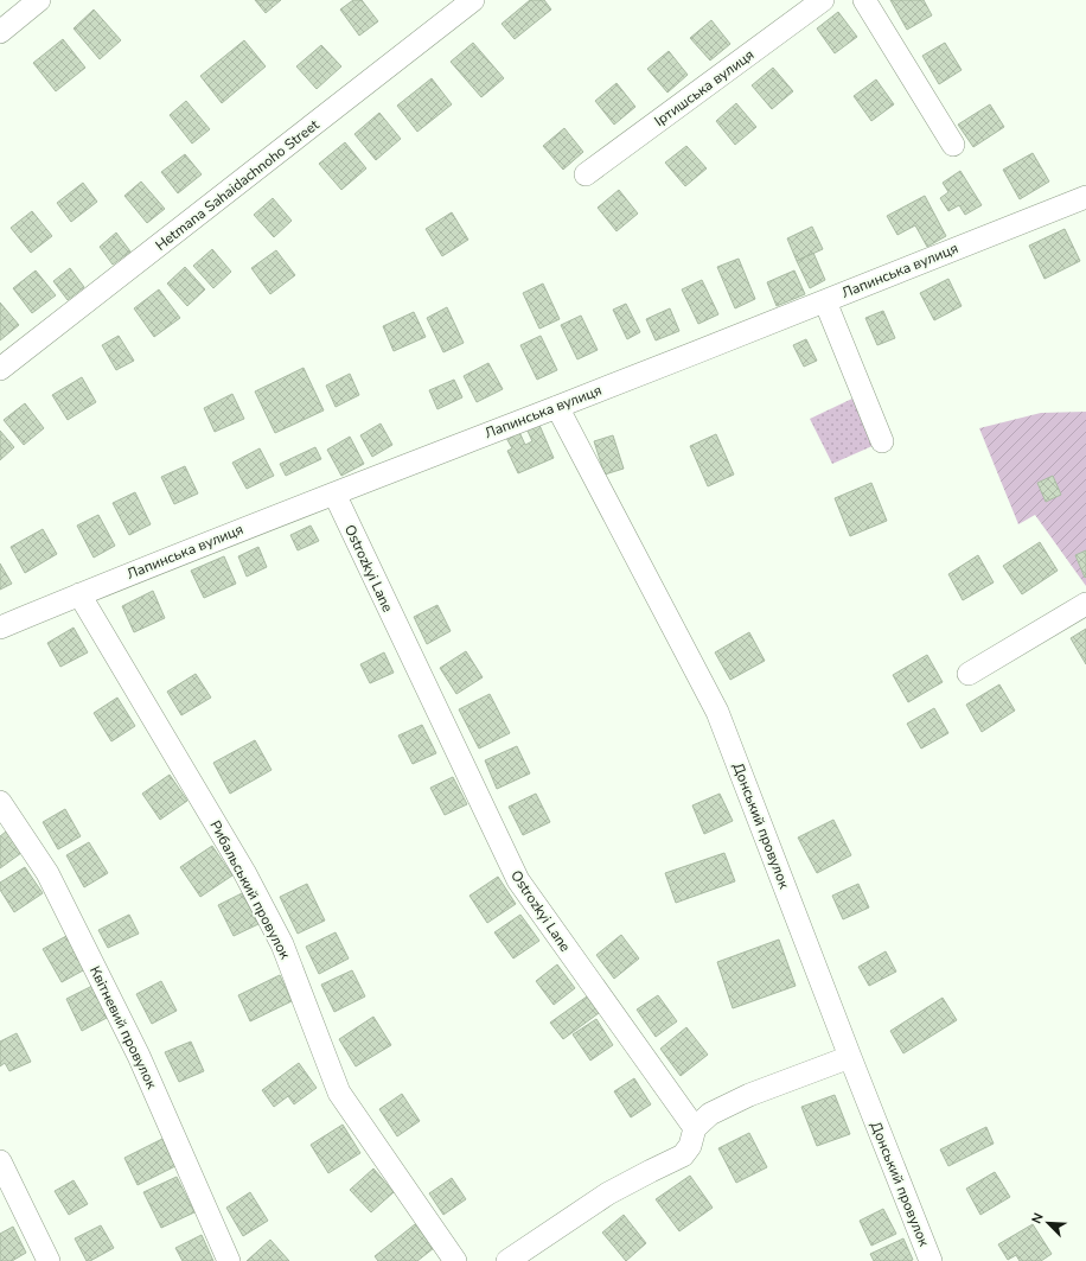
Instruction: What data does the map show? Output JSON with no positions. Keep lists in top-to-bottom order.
{
  "streets": {
    "street": [
      "Іртишська вулиця",
      "Hetmana Sahaidachnoho Street",
      "Лапинська вулиця",
      "Ostrozkyi Lane",
      "Донський провулок",
      "Рибальський провулок",
      "Квітневий провулок"
    ]
  },
  "crossings": [
    ["Лапинська вулиця", "Ostrozkyi Lane"],
    ["Лапинська вулиця", "Донський провулок"],
    ["Лапинська вулиця", "Рибальський провулок"]
  ],
  "north": "top left"
}
